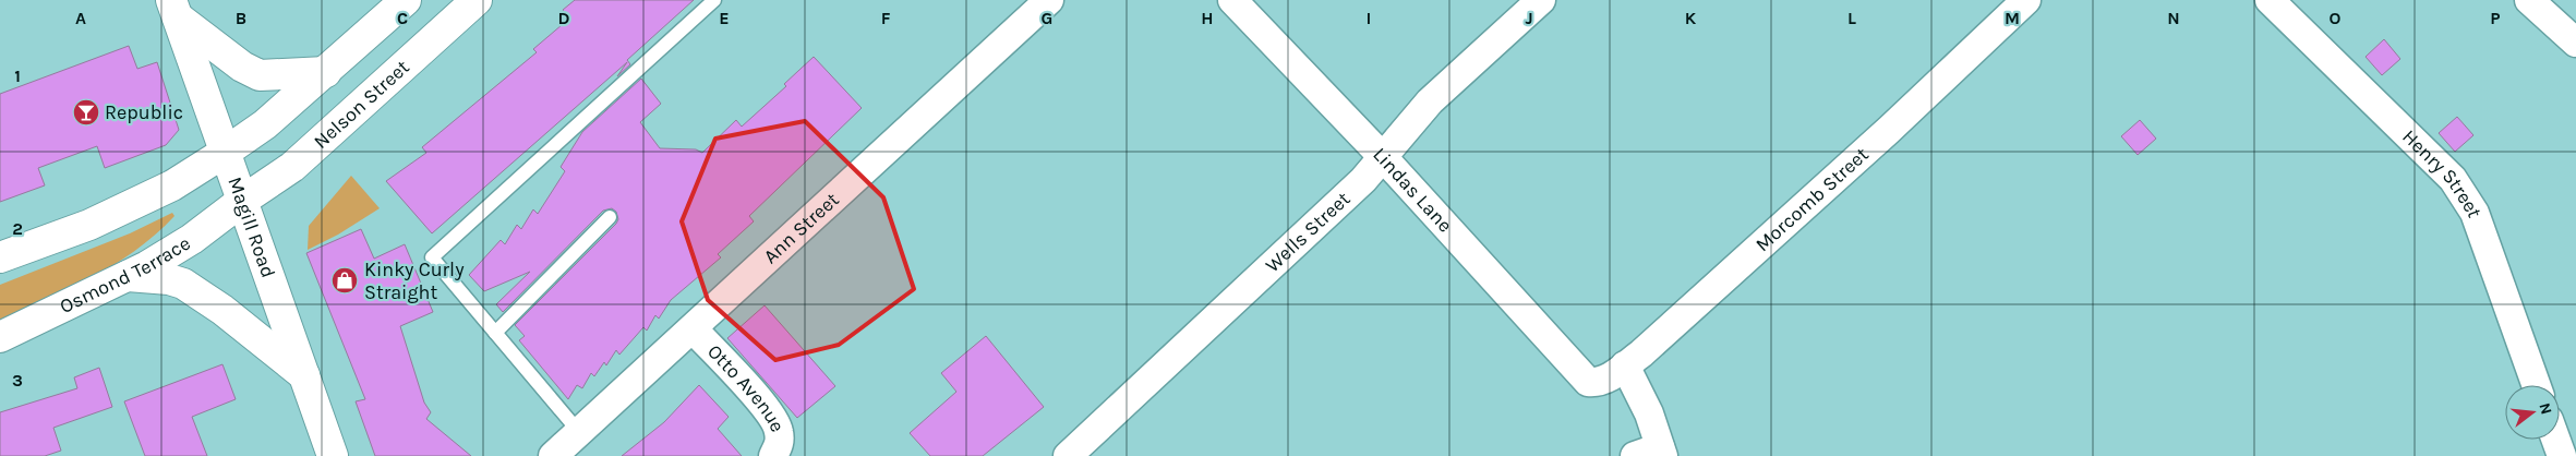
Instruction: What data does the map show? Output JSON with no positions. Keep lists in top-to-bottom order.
{
  "streets": {
    "main road": ["Nelson Street", "Magill Road", "Osmond Terrace"],
    "street": [
      "Henry Street",
      "Lindas Lane",
      "Morcomb Street",
      "Ann Street",
      "Wells Street",
      "Otto Avenue"
    ]
  },
  "crossings": [
    ["Nelson Street", "Magill Road"],
    ["Nelson Street", "Osmond Terrace"],
    ["Lindas Lane", "Morcomb Street"],
    ["Lindas Lane", "Wells Street"],
    ["Magill Road", "Osmond Terrace"],
    ["Ann Street", "Otto Avenue"]
  ],
  "places": {
    "bar": ["Republic"],
    "shop": ["Kinky Curly Straight"]
  },
  "north": "right",
  "grid": {
    "columns": [
      "A",
      "B",
      "C",
      "D",
      "E",
      "F",
      "G",
      "H",
      "I",
      "J",
      "K",
      "L",
      "M",
      "N",
      "O",
      "P"
    ],
    "rows": ["1", "2", "3"]
  }
}
